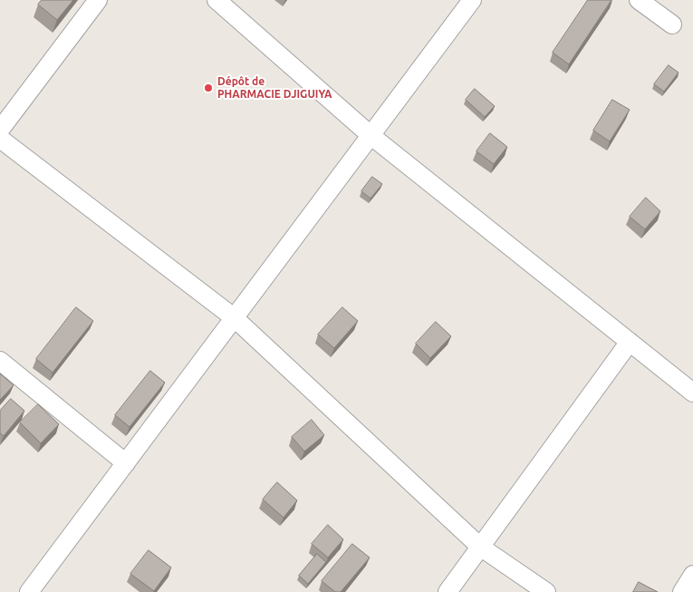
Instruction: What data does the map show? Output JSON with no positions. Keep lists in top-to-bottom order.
{
  "places": ["Dépôt de PHARMACIE DJIGUIYA"]
}
